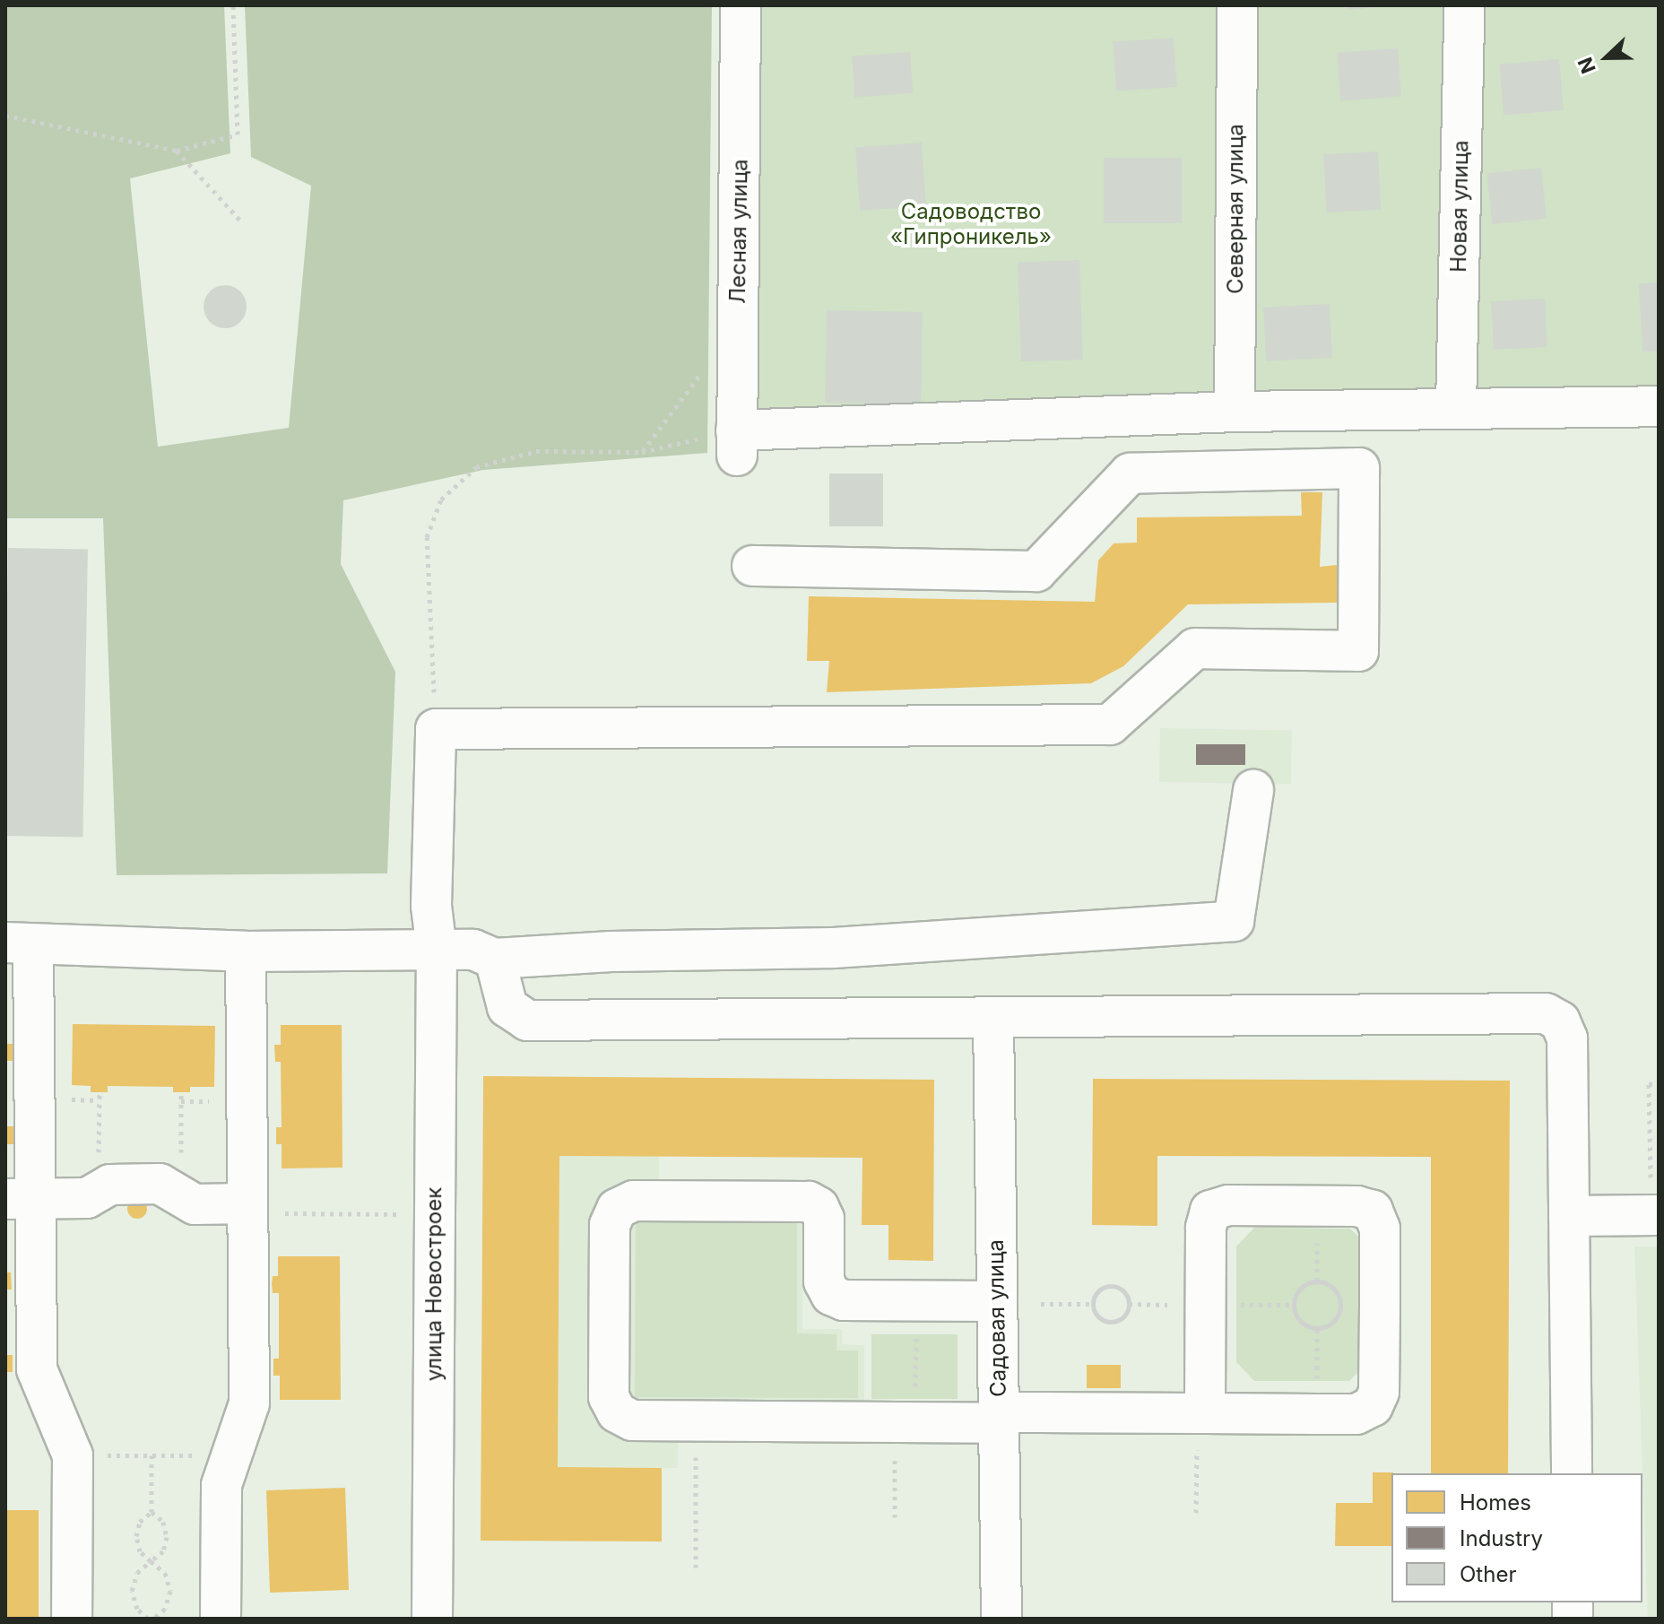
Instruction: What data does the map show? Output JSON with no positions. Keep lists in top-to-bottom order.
{
  "streets": {
    "street": [
      "Новая улица",
      "Северная улица",
      "Лесная улица",
      "улица Новостроек",
      "Садовая улица"
    ]
  },
  "parks": ["Садоводство «Гипроникель»"],
  "legend": ["Homes", "Industry", "Other"],
  "north": "left"
}
